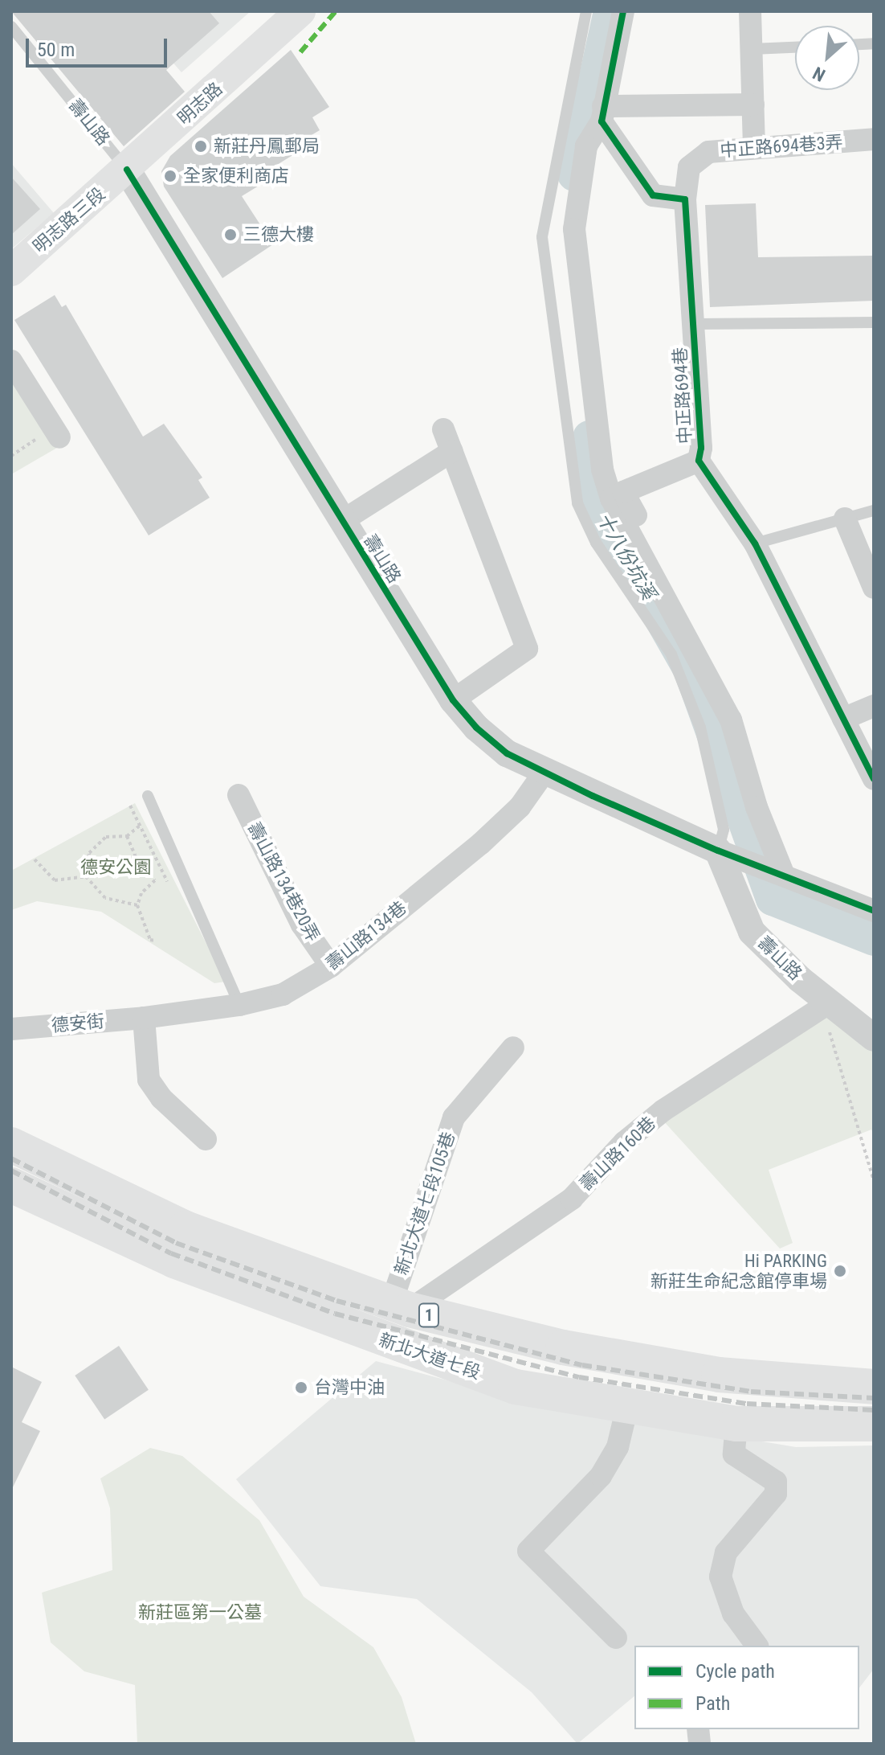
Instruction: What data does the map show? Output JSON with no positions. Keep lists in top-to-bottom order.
{
  "streets": {
    "main road": [
      "明志路",
      "明志路三段",
      "1",
      "新北大道七段"
    ],
    "street": [
      "壽山路",
      "中正路694巷3弄",
      "中正路694巷",
      "壽山路134巷20弄",
      "壽山路134巷",
      "德安街",
      "壽山路160巷",
      "新北大道七段105巷"
    ]
  },
  "crossings": [
    ["明志路", "壽山路"],
    ["明志路", "明志路三段"],
    ["壽山路", "明志路三段"],
    ["壽山路", "壽山路134巷"],
    ["壽山路", "壽山路160巷"],
    ["中正路694巷3弄", "中正路694巷"],
    ["壽山路134巷20弄", "壽山路134巷"],
    ["壽山路134巷", "德安街"],
    ["壽山路160巷", "新北大道七段105巷"],
    ["壽山路160巷", "新北大道七段"],
    ["新北大道七段105巷", "新北大道七段"]
  ],
  "water": ["十八份坑溪"],
  "parks": ["德安公園", "新莊區第一公墓"],
  "places": [
    "新莊丹鳳郵局",
    "全家便利商店",
    "三德大樓",
    "Hi PARKING 新莊生命紀念館停車場",
    "台灣中油"
  ],
  "legend": ["Cycle path", "Path"],
  "scale_bar": "50 m",
  "north": "bottom left"
}
